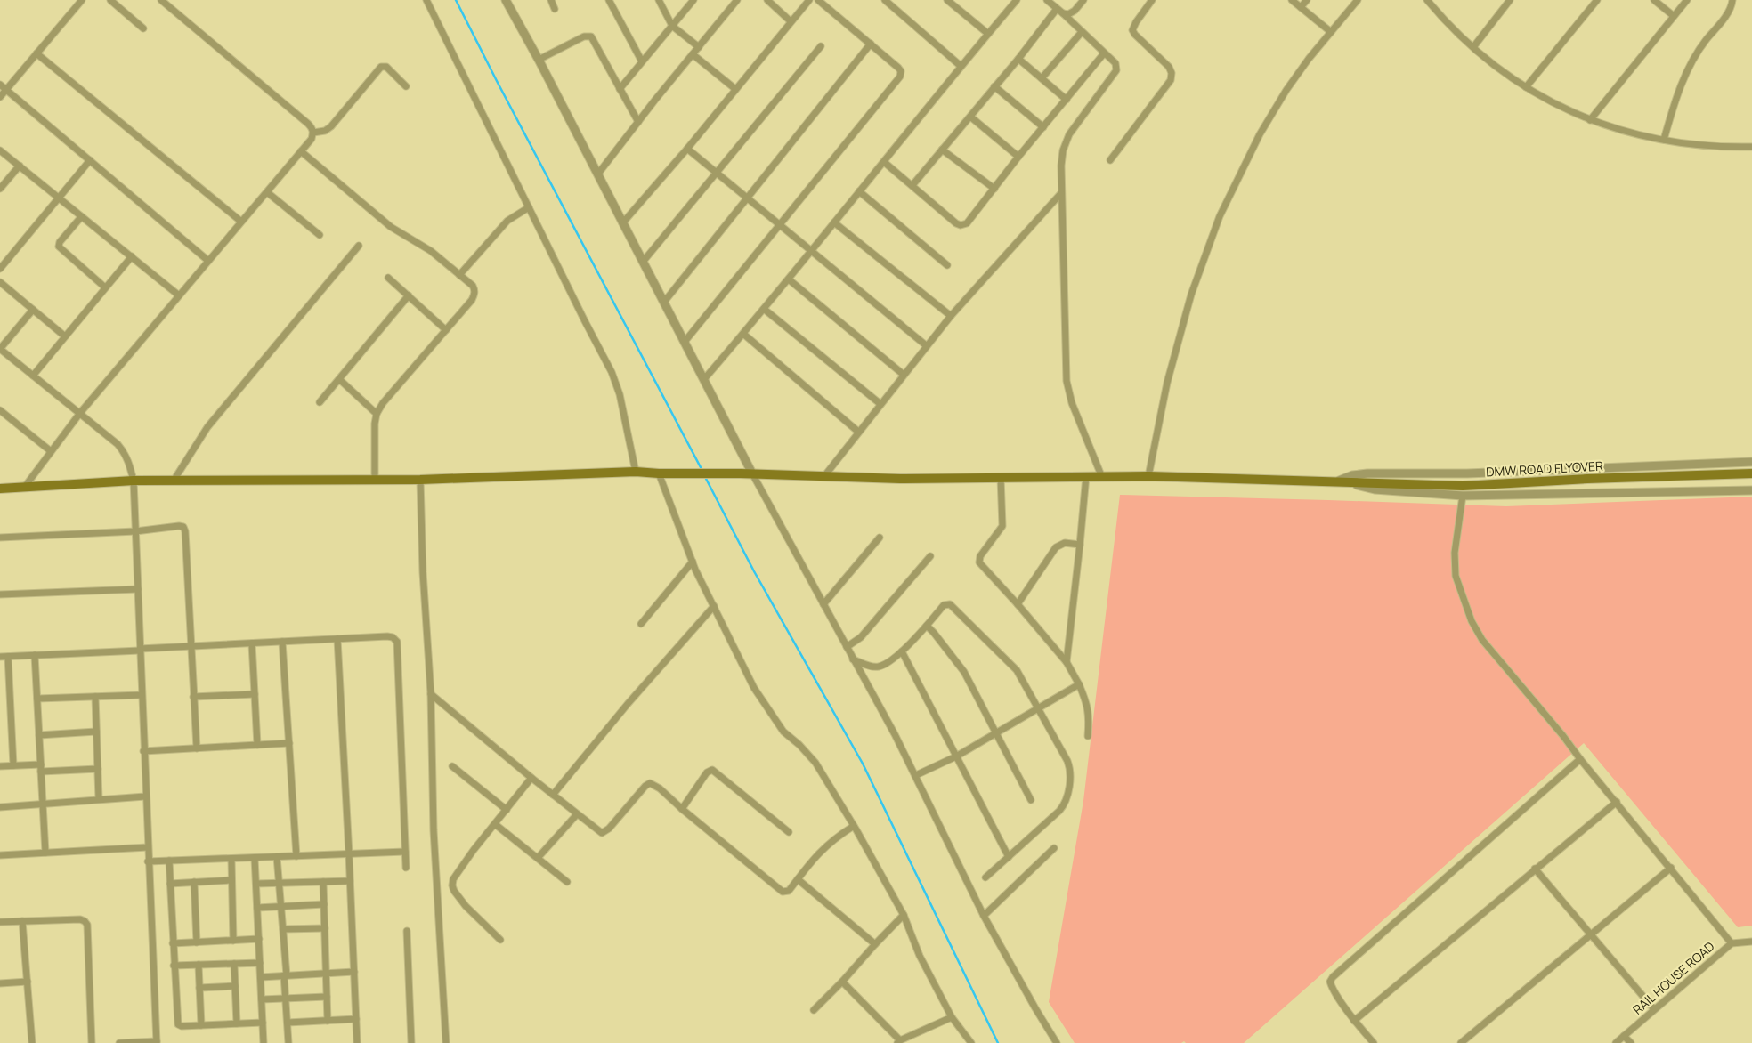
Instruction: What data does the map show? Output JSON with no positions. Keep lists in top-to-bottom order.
{
  "streets": {
    "main road": ["DMW ROAD FLYOVER"],
    "street": ["RAIL HOUSE ROAD"]
  }
}
